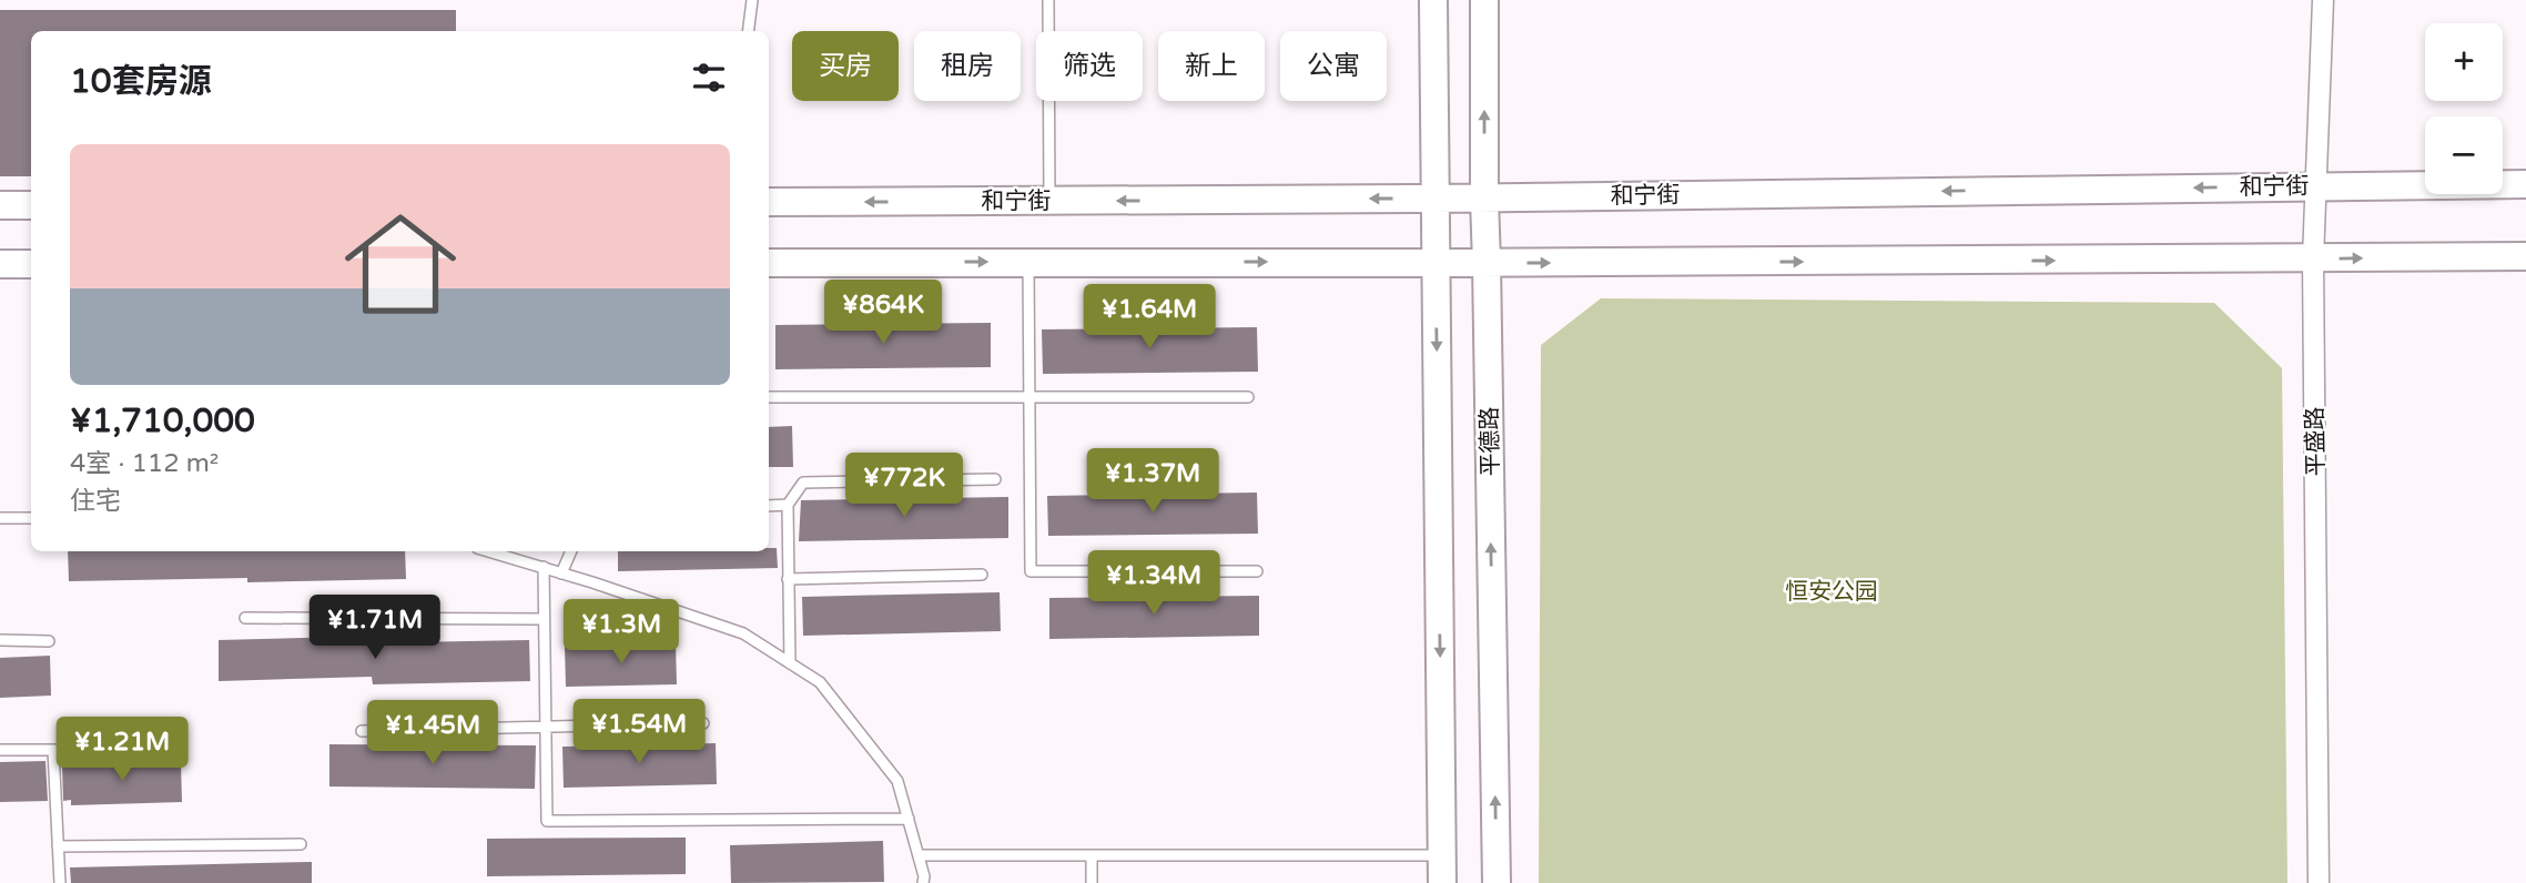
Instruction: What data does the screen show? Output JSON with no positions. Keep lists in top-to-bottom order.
{
  "streets": {
    "main road": ["和宁街", "平德路"],
    "street": ["平盛路"]
  },
  "crossings": [
    ["和宁街", "平德路"],
    ["和宁街", "平盛路"]
  ],
  "parks": ["恒安公园"],
  "page": {
    "map_buttons": ["+", "−"],
    "chip": [
      "买房",
      "租房",
      "筛选",
      "新上",
      "公寓"
    ],
    "heading": "10套房源",
    "list": [
      {
        "name": "¥1,710,000",
        "note": "4室 · 112 m² · 住宅"
      }
    ],
    "price": [
      "¥864K",
      "¥1.64M",
      "¥1.37M",
      "¥772K",
      "¥1.34M",
      "¥1.71M",
      "¥1.3M",
      "¥1.54M",
      "¥1.45M",
      "¥1.21M"
    ]
  }
}
